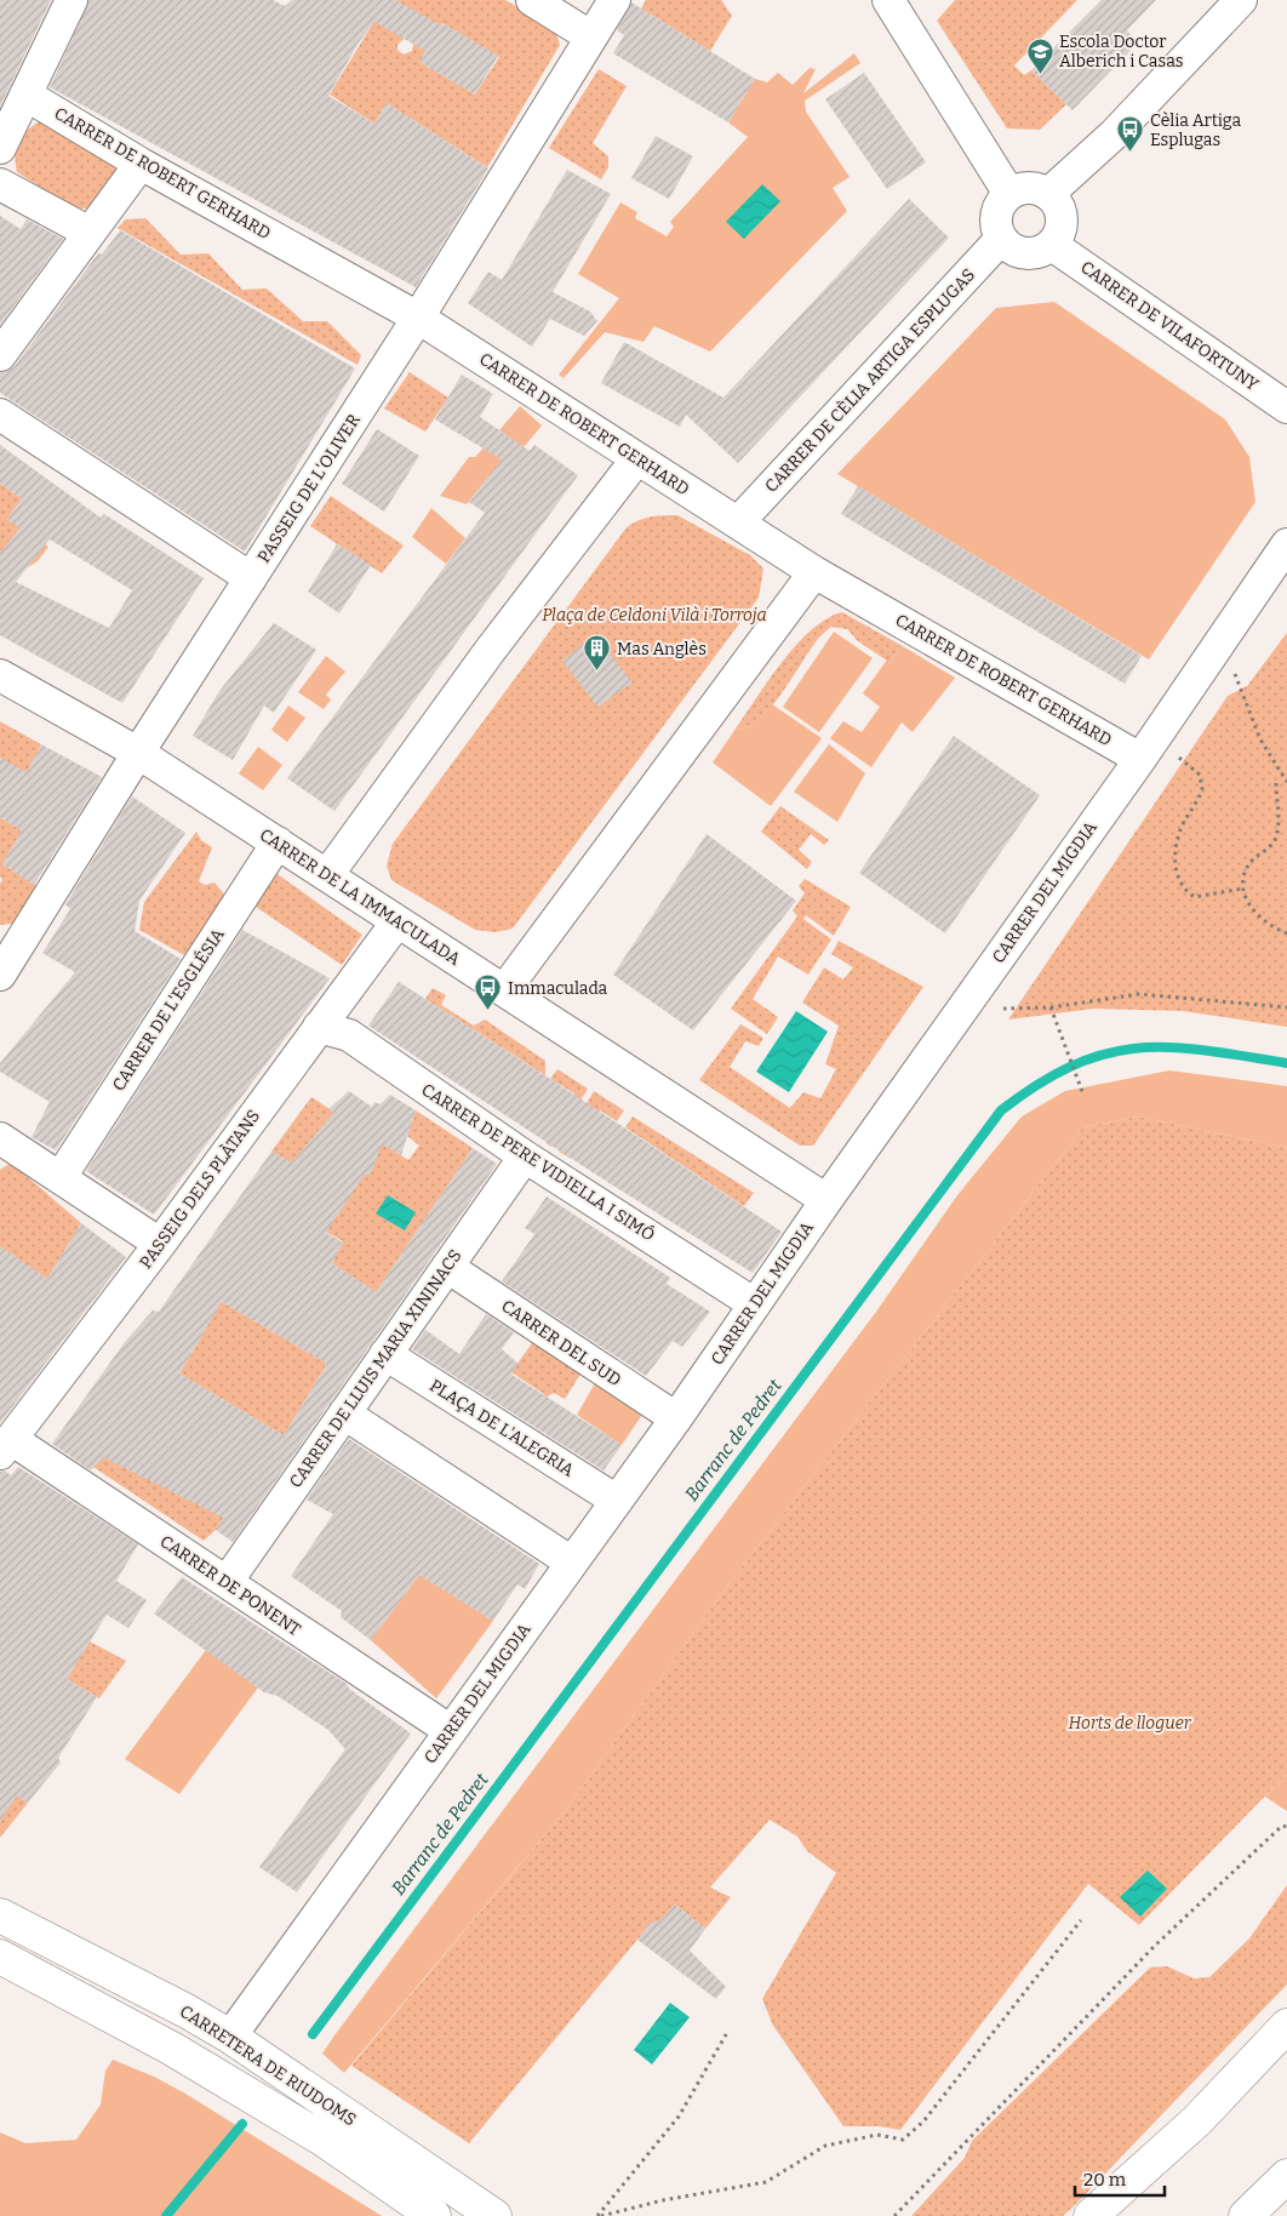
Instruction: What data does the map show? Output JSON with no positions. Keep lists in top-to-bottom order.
{
  "streets": {
    "main road": ["CARRETERA DE RIUDOMS"],
    "street": [
      "CARRER DE ROBERT GERHARD",
      "CARRER DE VILAFORTUNY",
      "CARRER DE CÈLIA ARTIGA ESPLUGAS",
      "PASSEIG DE L'OLIVER",
      "CARRER DEL MIGDIA",
      "CARRER DE LA IMMACULADA",
      "CARRER DE L'ESGLÉSIA",
      "CARRER DE PERE VIDIELLA I SIMÓ",
      "PASSEIG DELS PLÀTANS",
      "CARRER DEL SUD",
      "CARRER DE LLUIS MARIA XININACS",
      "PLAÇA DE L'ALEGRIA",
      "CARRER DE PONENT"
    ]
  },
  "crossings": [
    ["CARRER DE ROBERT GERHARD", "CARRER DE CÈLIA ARTIGA ESPLUGAS"],
    ["CARRER DE ROBERT GERHARD", "PASSEIG DE L'OLIVER"],
    ["CARRER DE ROBERT GERHARD", "CARRER DEL MIGDIA"],
    ["CARRER DE VILAFORTUNY", "CARRER DE CÈLIA ARTIGA ESPLUGAS"],
    ["PASSEIG DE L'OLIVER", "CARRER DE LA IMMACULADA"],
    ["CARRER DEL MIGDIA", "CARRER DE LA IMMACULADA"],
    ["CARRER DEL MIGDIA", "CARRER DE PERE VIDIELLA I SIMÓ"],
    ["CARRER DEL MIGDIA", "CARRER DEL SUD"],
    ["CARRER DEL MIGDIA", "PLAÇA DE L'ALEGRIA"],
    ["CARRER DEL MIGDIA", "CARRER DE PONENT"],
    ["CARRER DEL MIGDIA", "CARRETERA DE RIUDOMS"],
    ["CARRER DE LA IMMACULADA", "CARRER DE L'ESGLÉSIA"],
    ["CARRER DE LA IMMACULADA", "PASSEIG DELS PLÀTANS"],
    ["CARRER DE PERE VIDIELLA I SIMÓ", "PASSEIG DELS PLÀTANS"],
    ["CARRER DE PERE VIDIELLA I SIMÓ", "CARRER DE LLUIS MARIA XININACS"],
    ["PASSEIG DELS PLÀTANS", "CARRER DE PONENT"],
    ["CARRER DEL SUD", "CARRER DE LLUIS MARIA XININACS"],
    ["CARRER DE LLUIS MARIA XININACS", "PLAÇA DE L'ALEGRIA"],
    ["CARRER DE LLUIS MARIA XININACS", "CARRER DE PONENT"]
  ],
  "water": ["Barranc de Pedret"],
  "parks": ["Plaça de Celdoni Vilà i Torroja", "Horts de lloguer"],
  "places": {
    "school or university": ["Escola Doctor Alberich i Casas"],
    "bus stop": ["Cèlia Artiga Esplugas", "Immaculada"],
    "building": ["Mas Anglès"]
  },
  "scale_bar": "20 m"
}
